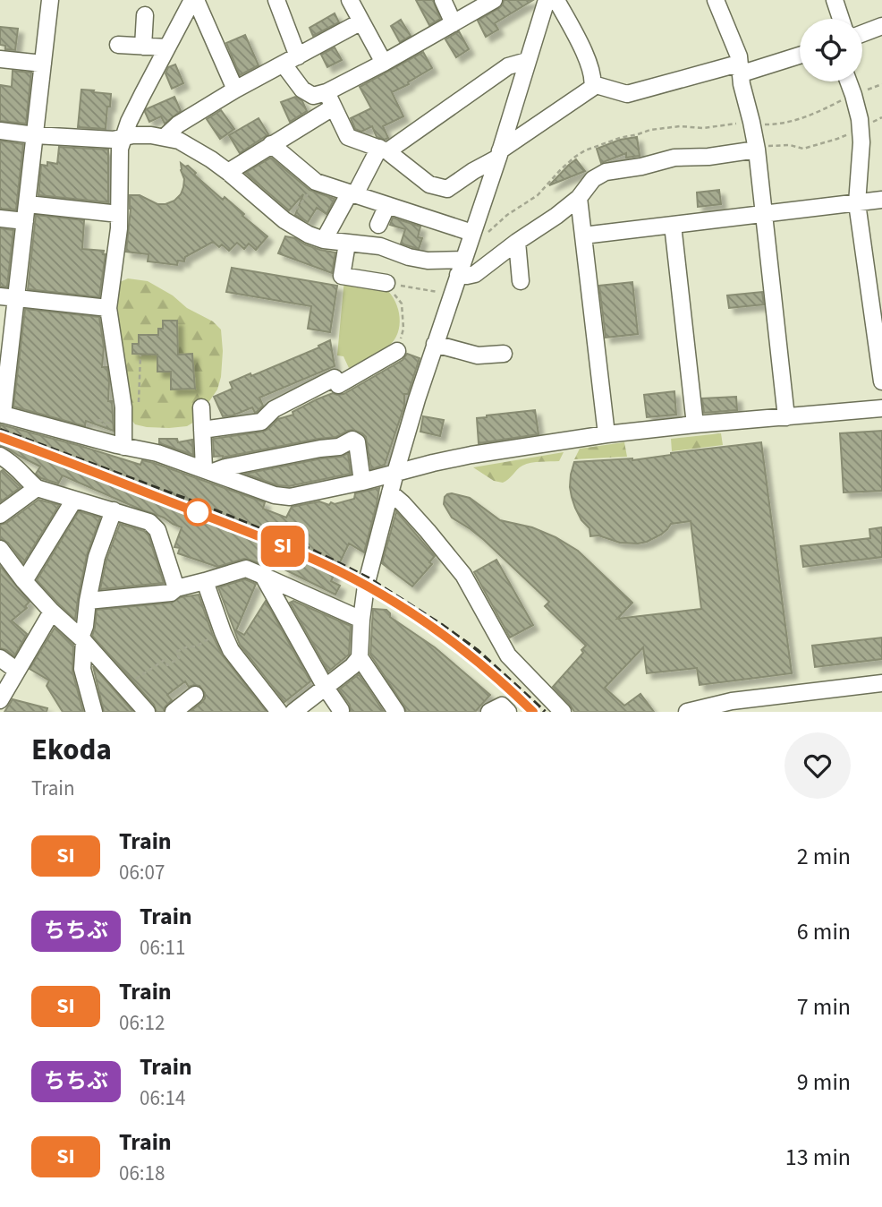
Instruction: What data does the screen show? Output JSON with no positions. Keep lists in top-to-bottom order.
{
  "page": {
    "on_map": "SI",
    "heading": ["Ekoda", "Train"],
    "list": [
      {
        "mark": "SI",
        "name": "Train",
        "note": "06:07",
        "value": "2 min"
      },
      {
        "mark": "ちちぶ",
        "name": "Train",
        "note": "06:11",
        "value": "6 min"
      },
      {
        "mark": "SI",
        "name": "Train",
        "note": "06:12",
        "value": "7 min"
      },
      {
        "mark": "ちちぶ",
        "name": "Train",
        "note": "06:14",
        "value": "9 min"
      },
      {
        "mark": "SI",
        "name": "Train",
        "note": "06:18",
        "value": "13 min"
      }
    ]
  }
}
